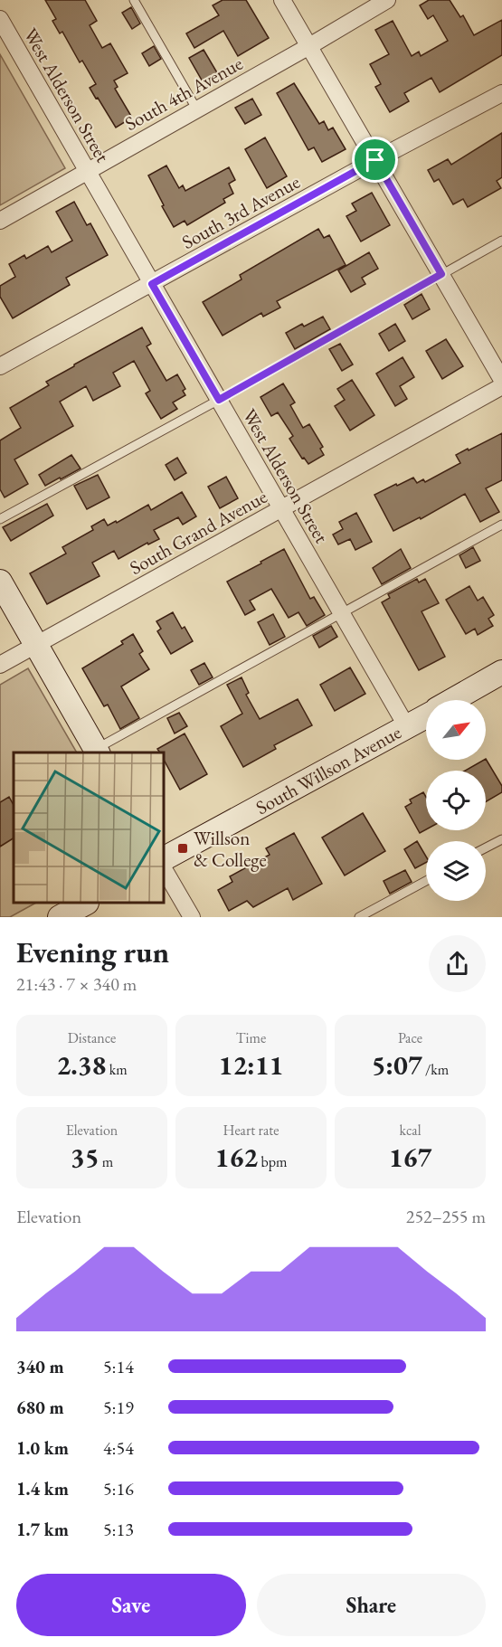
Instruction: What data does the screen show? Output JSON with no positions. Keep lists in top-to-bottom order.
{
  "streets": {
    "main road": ["South Willson Avenue"],
    "street": [
      "South 4th Avenue",
      "West Alderson Street",
      "South 3rd Avenue",
      "South Grand Avenue"
    ]
  },
  "crossings": [
    ["South 4th Avenue", "West Alderson Street"],
    ["West Alderson Street", "South 3rd Avenue"],
    ["West Alderson Street", "South Grand Avenue"],
    ["West Alderson Street", "South Willson Avenue"]
  ],
  "places": {
    "transit": ["Willson & College"]
  },
  "north": "top right",
  "page": {
    "heading": ["Evening run", "21:43 · 7 × 340 m"],
    "stats": [
      ["Distance", "2.38 km"],
      ["Time", "12:11"],
      ["Pace", "5:07 /km"],
      ["Elevation", "35 m"],
      ["Heart rate", "162 bpm"],
      ["kcal", "167"]
    ],
    "chart": ["Elevation", "252–255 m"],
    "list": [
      {
        "name": "340 m",
        "note": "5:14"
      },
      {
        "name": "680 m",
        "note": "5:19"
      },
      {
        "name": "1.0 km",
        "note": "4:54"
      },
      {
        "name": "1.4 km",
        "note": "5:16"
      },
      {
        "name": "1.7 km",
        "note": "5:13"
      }
    ],
    "buttons": ["Save", "Share"]
  }
}
